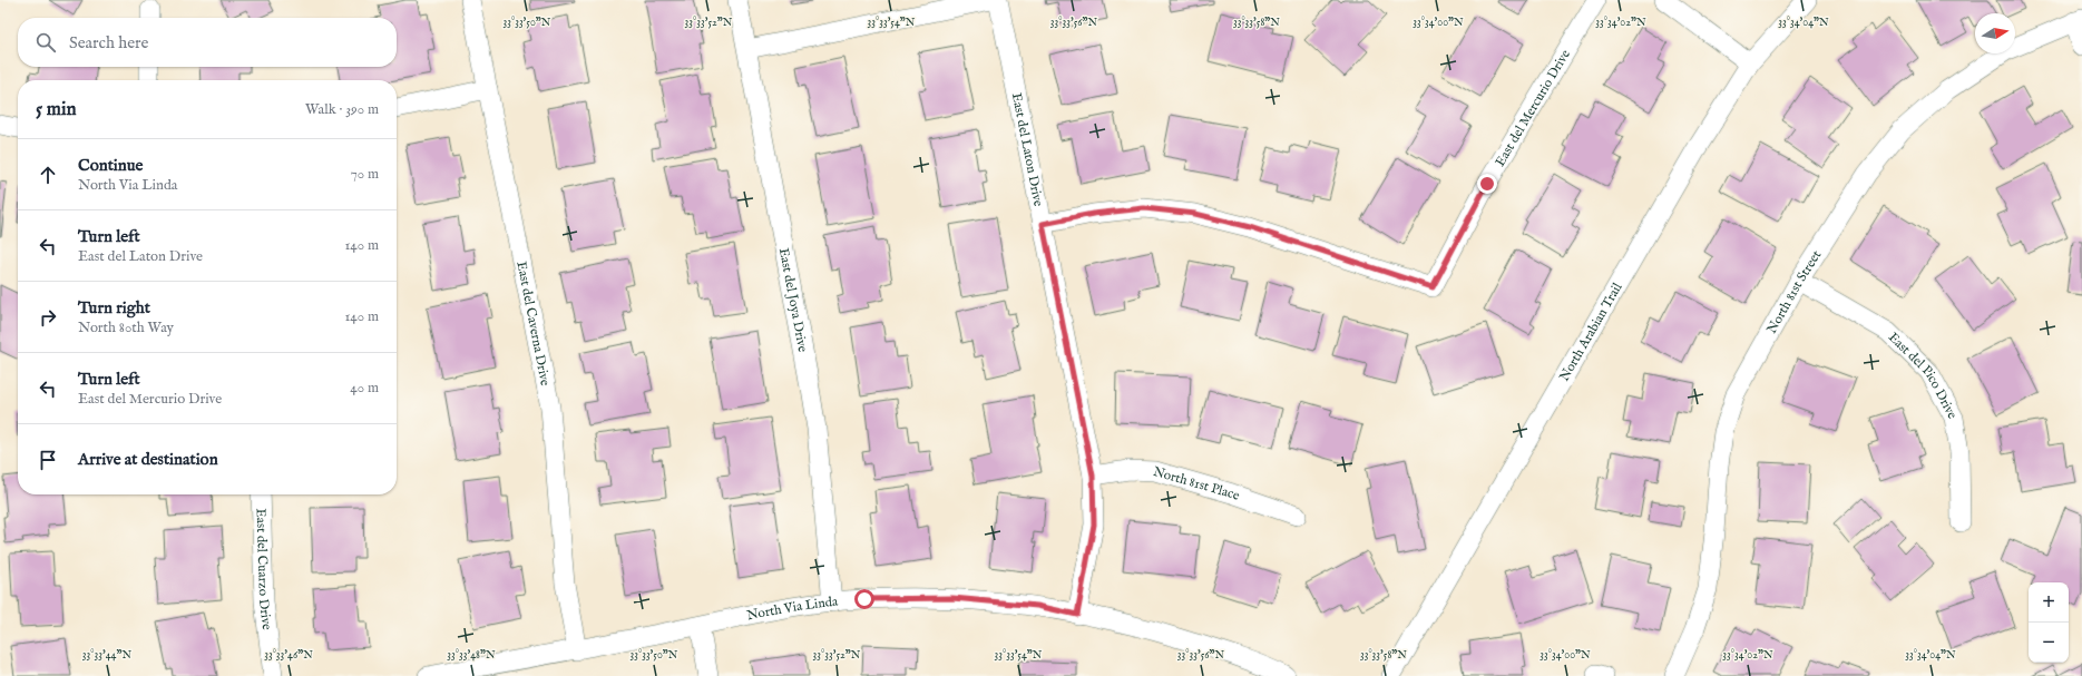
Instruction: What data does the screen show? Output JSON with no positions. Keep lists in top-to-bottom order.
{
  "streets": {
    "street": [
      "East del Mercurio Drive",
      "East del Laton Drive",
      "North 81st Street",
      "East del Joya Drive",
      "East del Caverna Drive",
      "North Arabian Trail",
      "East del Pico Drive",
      "North 81st Place",
      "East del Cuarzo Drive",
      "North Via Linda"
    ]
  },
  "crossings": [
    ["East del Mercurio Drive", "East del Laton Drive"],
    ["East del Laton Drive", "North 81st Place"],
    ["East del Laton Drive", "North Via Linda"],
    ["North 81st Street", "East del Pico Drive"],
    ["East del Joya Drive", "North Via Linda"],
    ["East del Caverna Drive", "North Via Linda"]
  ],
  "north": "right",
  "page": {
    "search": "Search here",
    "heading": ["5 min", "Walk · 390 m"],
    "list": [
      ["Continue", "North Via Linda", "70 m"],
      ["Turn left", "East del Laton Drive", "140 m"],
      ["Turn right", "North 80th Way", "140 m"],
      ["Turn left", "East del Mercurio Drive", "40 m"],
      "Arrive at destination"
    ],
    "map_buttons": ["+", "−"]
  },
  "coordinates": [
    "33°33'50\"N",
    "33°33'52\"N",
    "33°33'54\"N",
    "33°33'56\"N",
    "33°33'58\"N",
    "33°34'00\"N",
    "33°34'02\"N",
    "33°34'04\"N",
    "33°33'44\"N",
    "33°33'46\"N",
    "33°33'48\"N"
  ]
}
